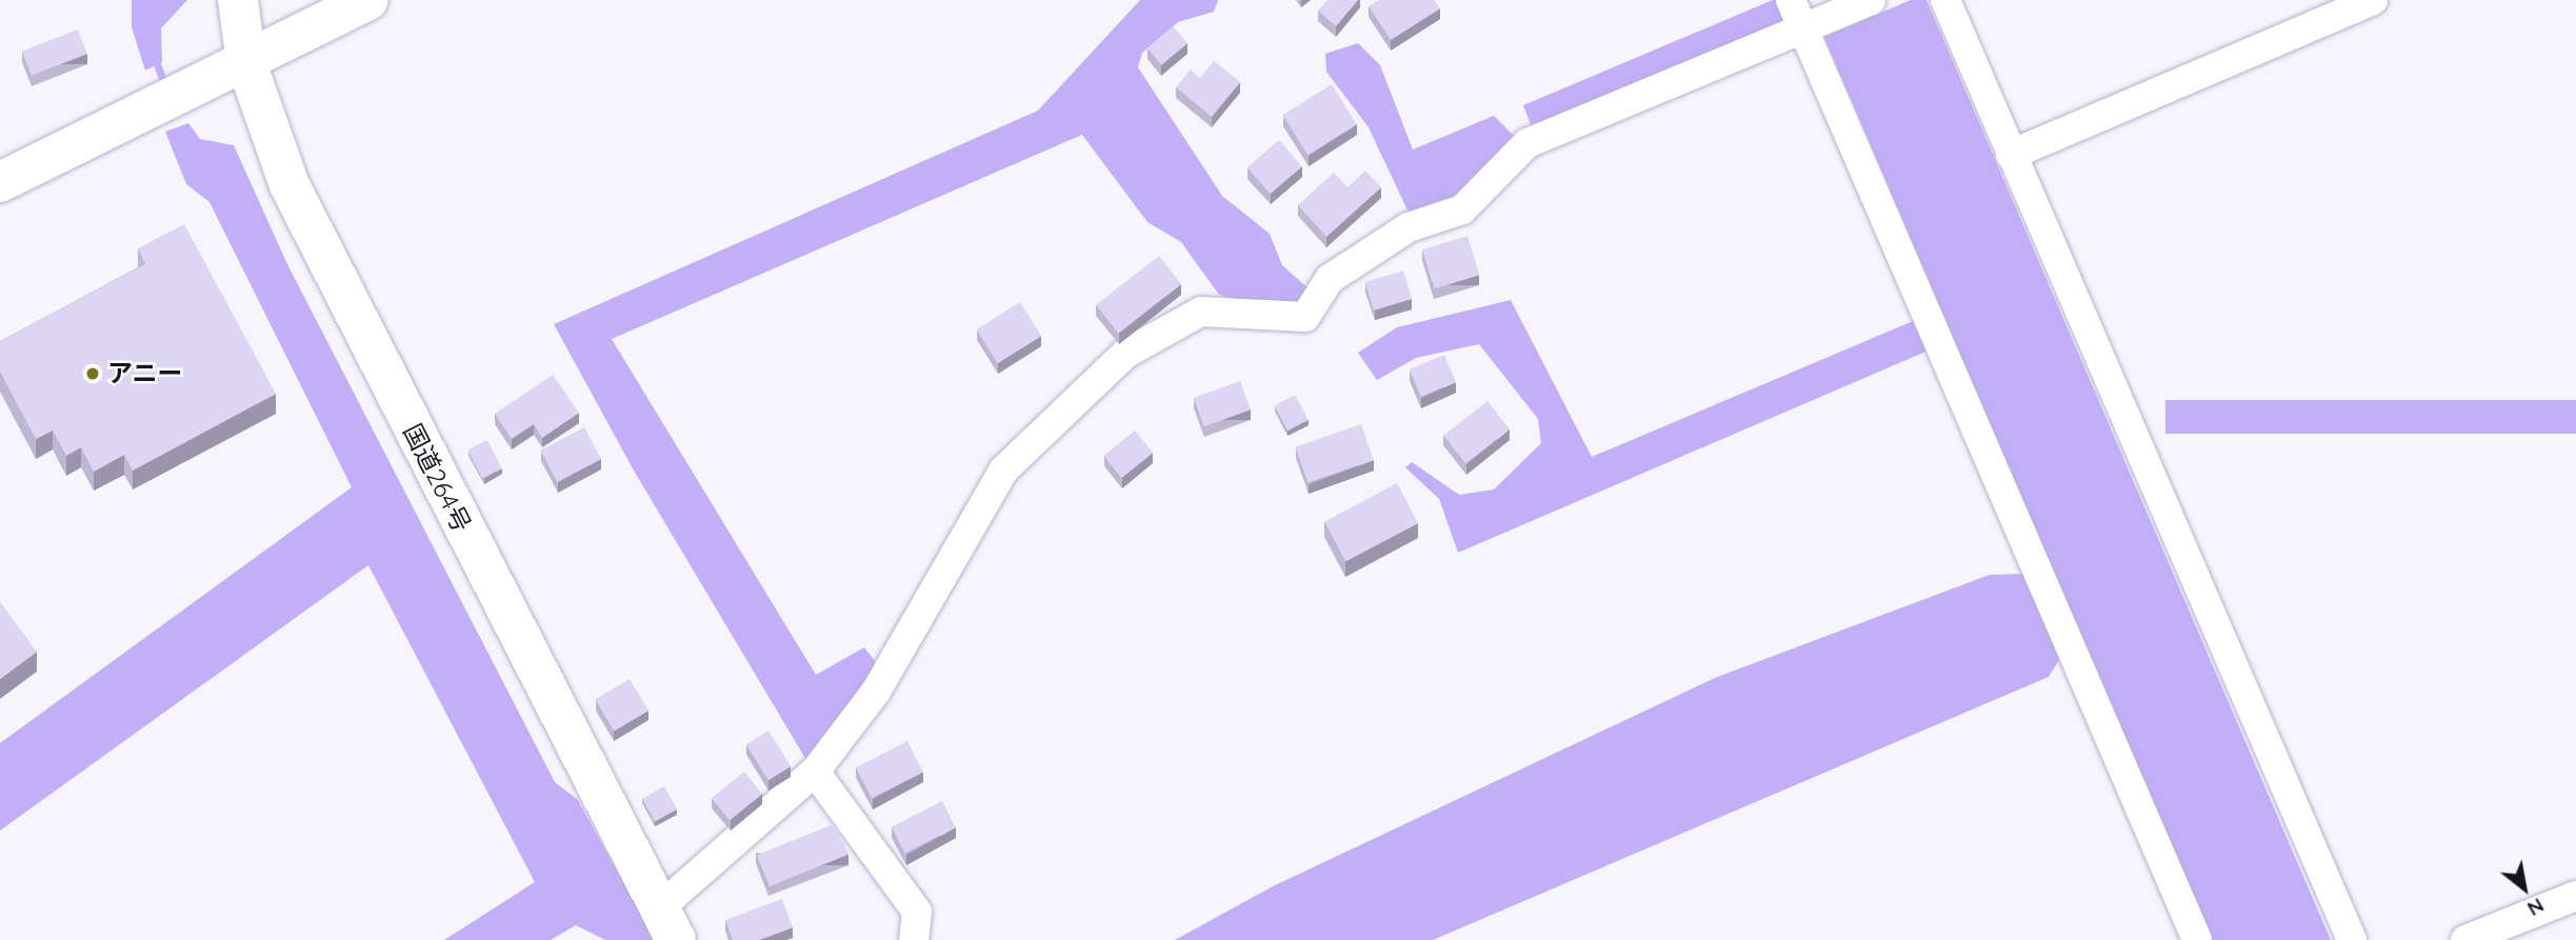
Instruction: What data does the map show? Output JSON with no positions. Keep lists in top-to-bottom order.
{
  "streets": {
    "main road": ["国道264号"]
  },
  "places": ["アニー"],
  "north": "bottom right"
}
